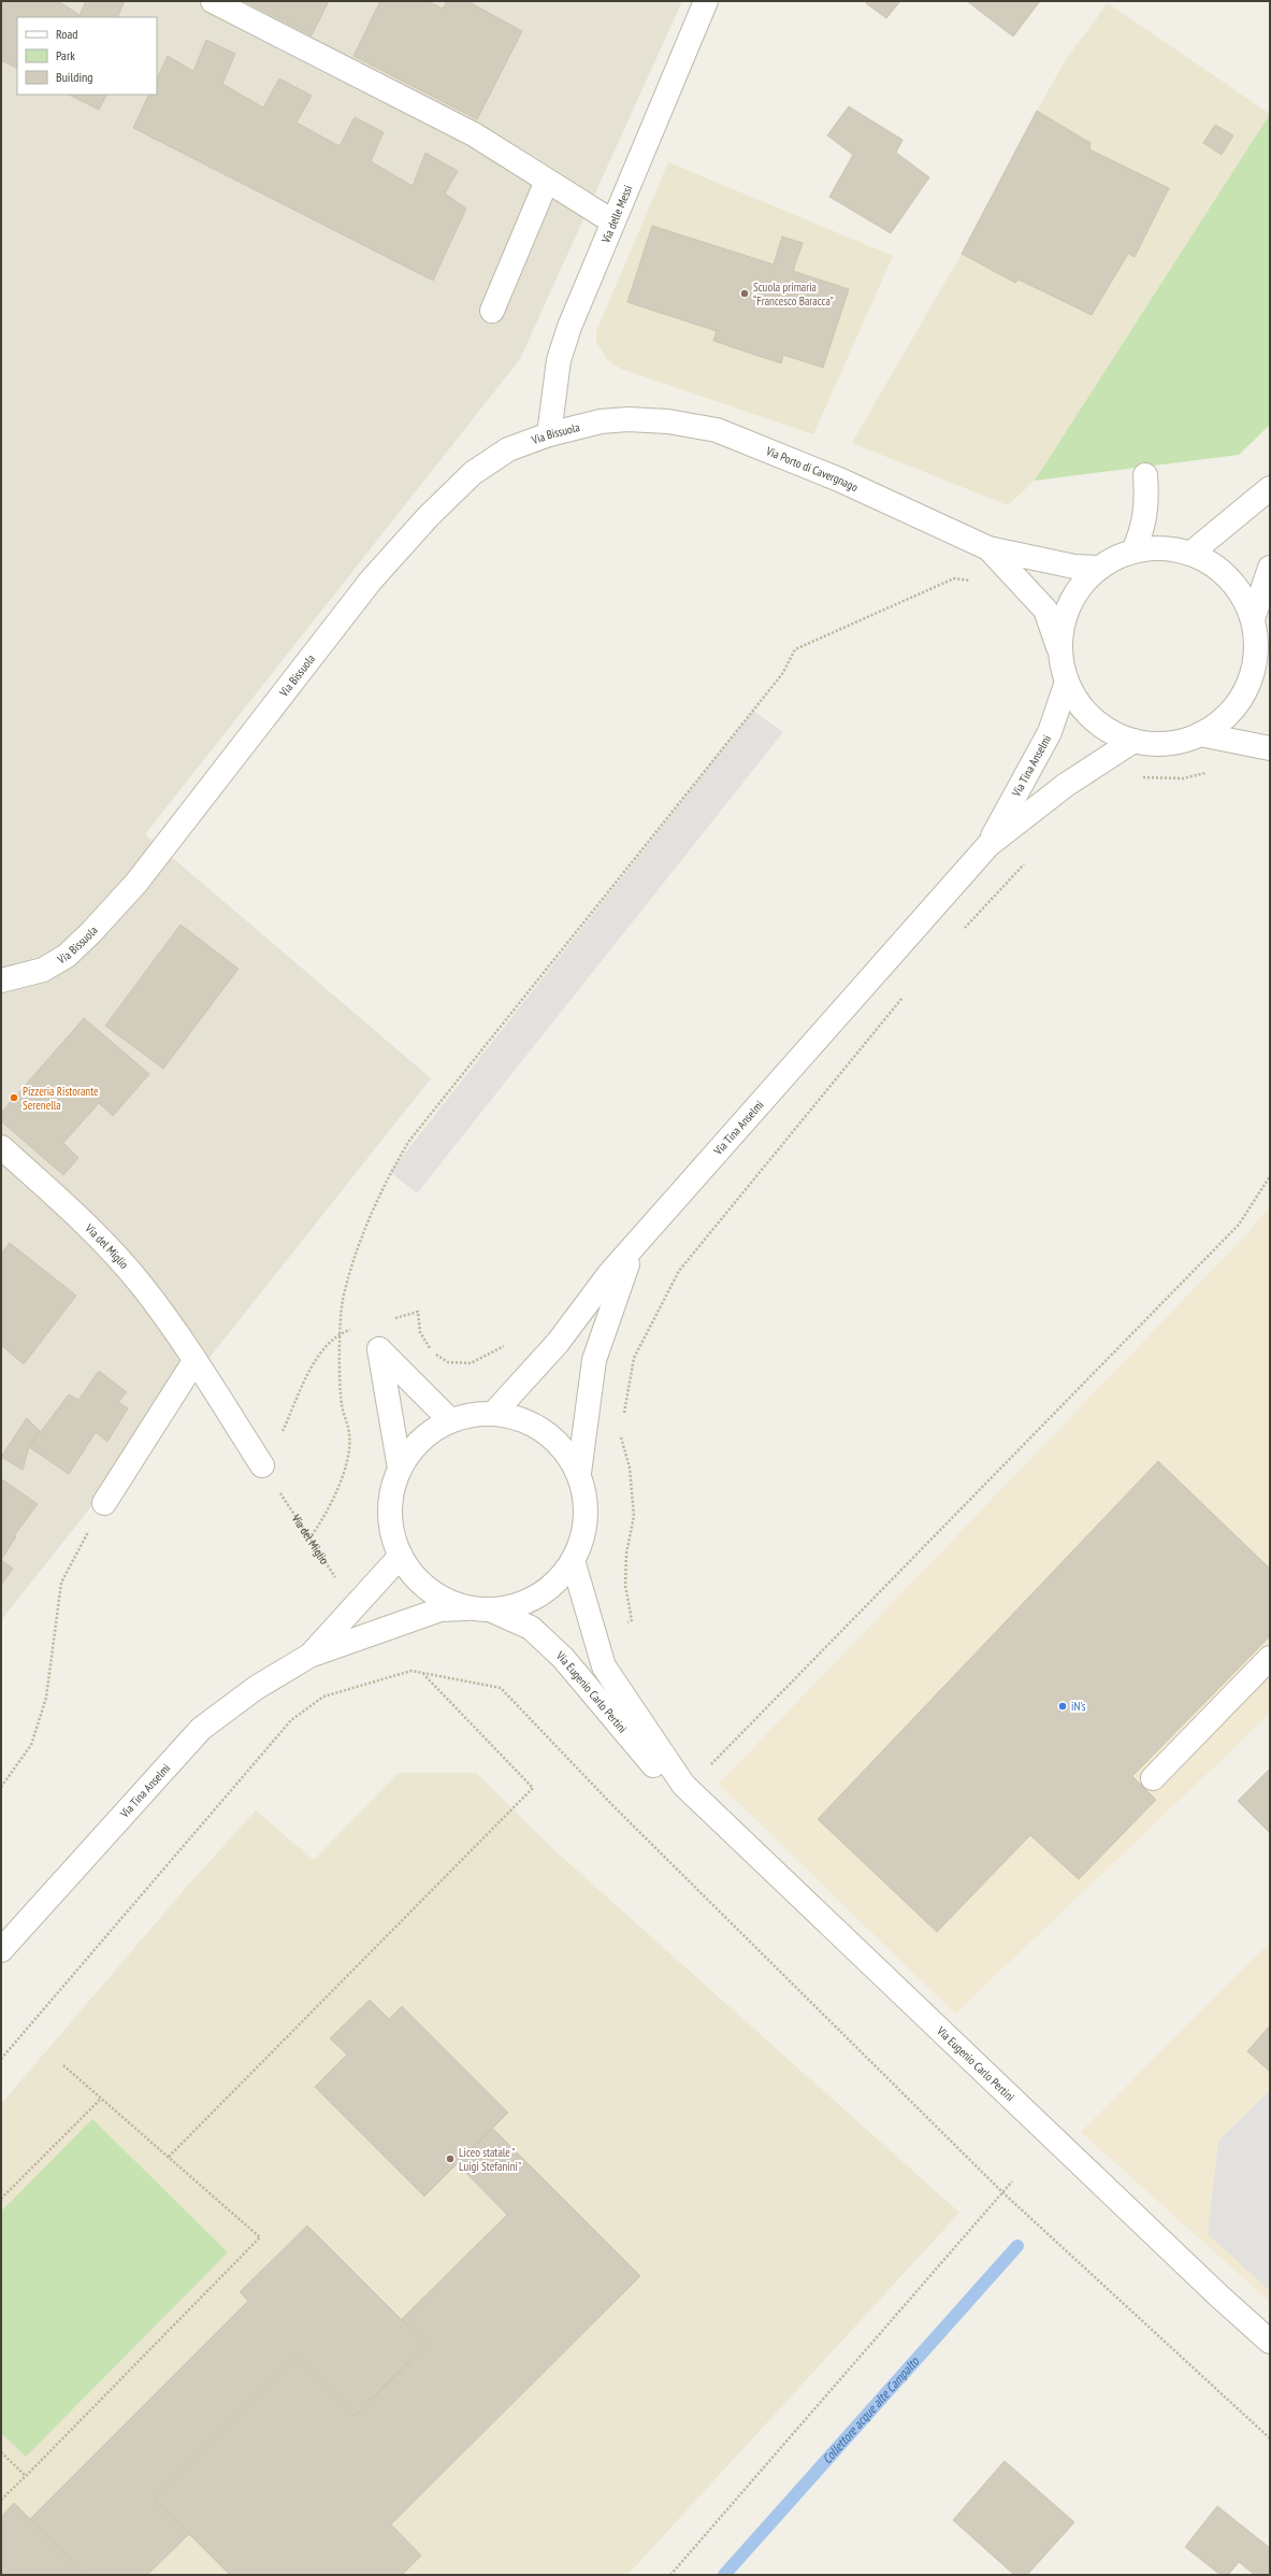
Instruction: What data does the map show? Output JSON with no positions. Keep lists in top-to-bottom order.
{
  "streets": {
    "street": [
      "Via delle Messi",
      "Via Bissuola",
      "Via Porto di Cavergnago",
      "Via Tina Anselmi",
      "Via del Miglio",
      "Via Eugenio Carlo Pertini"
    ]
  },
  "crossings": [
    ["Via delle Messi", "Via Bissuola"],
    ["Via Bissuola", "Via Porto di Cavergnago"],
    ["Via Porto di Cavergnago", "Via Tina Anselmi"],
    ["Via Tina Anselmi", "Via Eugenio Carlo Pertini"]
  ],
  "water": ["Collettore acque alte Campalto"],
  "places": [
    "Scuola primaria “Francesco Baracca”",
    "Pizzeria Ristorante Serenella",
    "iN's",
    "Liceo statale \" Luigi Stefanini\""
  ],
  "legend": ["Road", "Park", "Building"]
}
